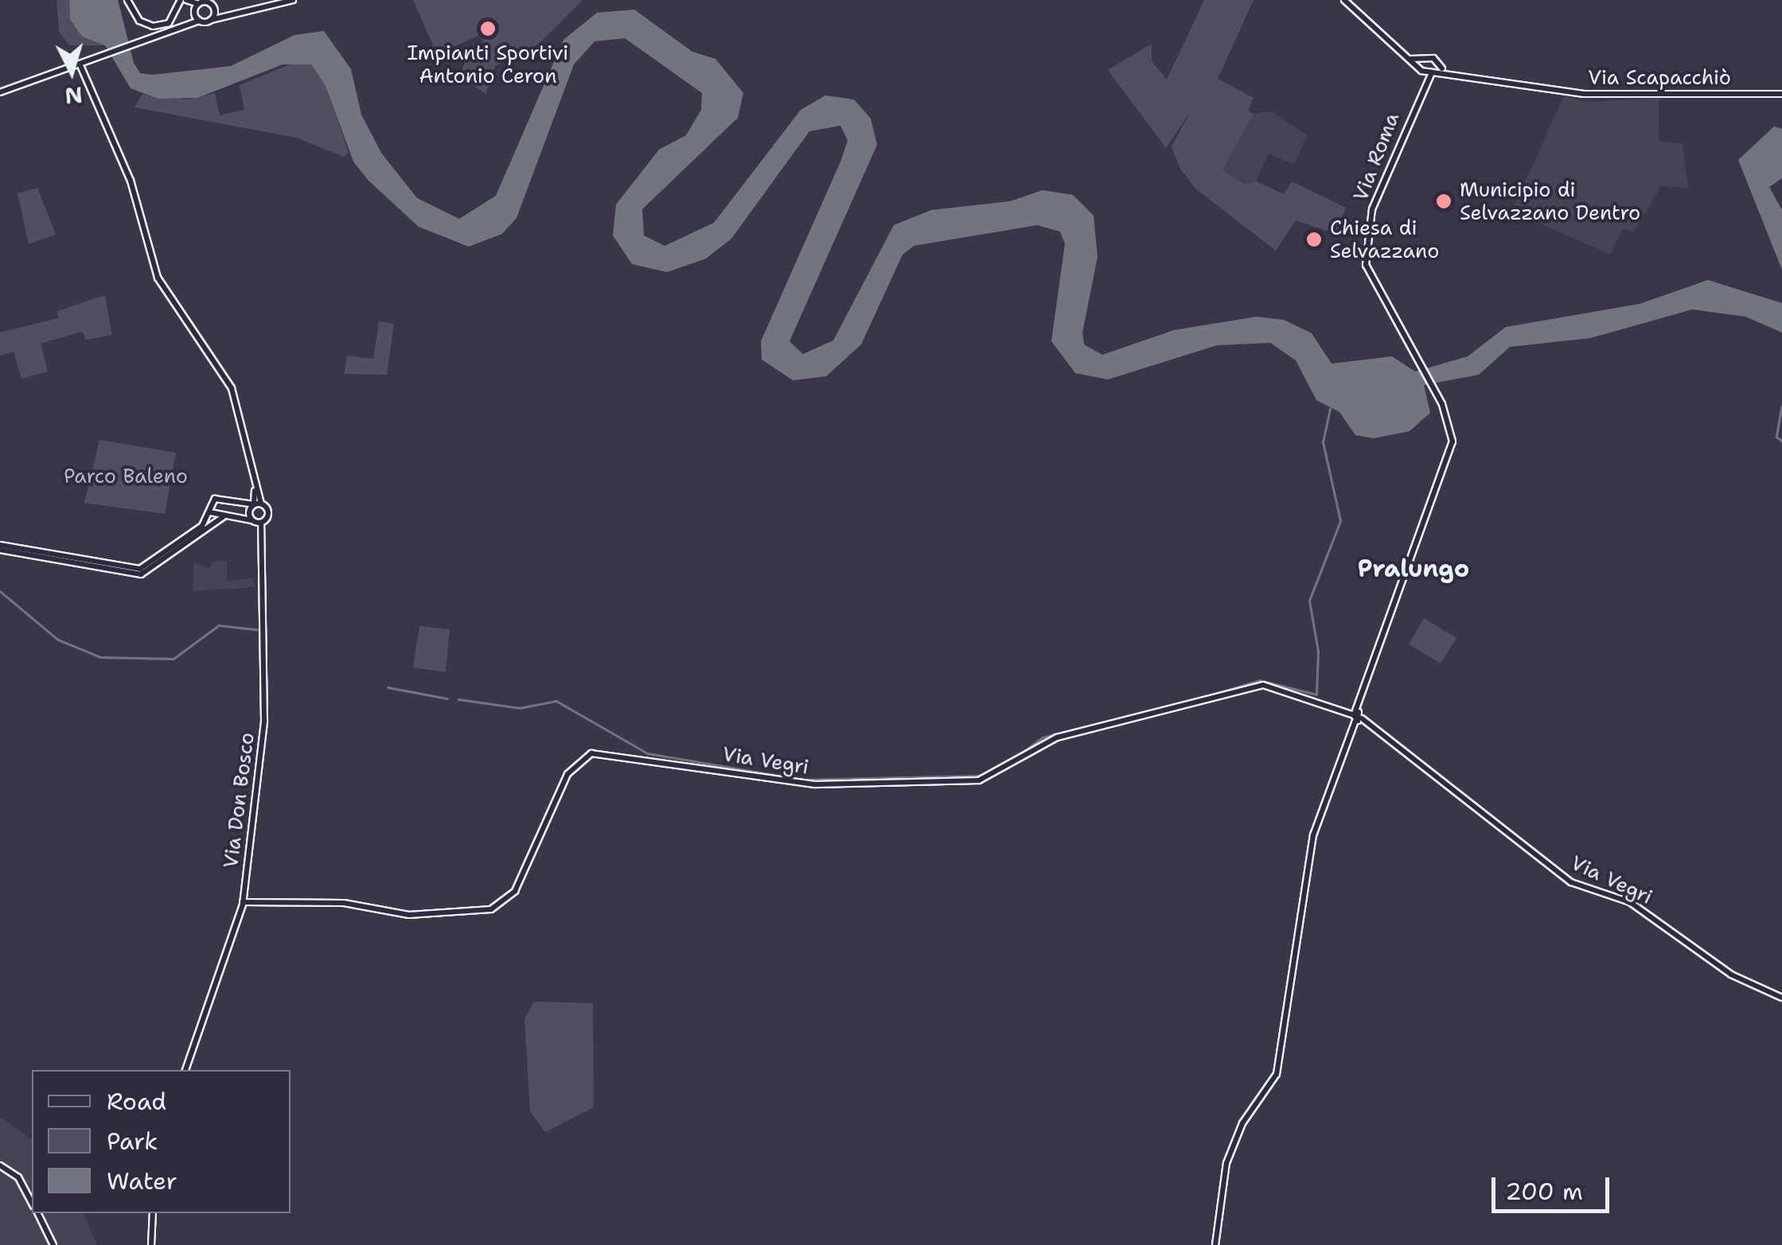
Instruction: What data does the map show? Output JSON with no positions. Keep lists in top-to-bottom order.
{
  "streets": {
    "street": [
      "Via Scapacchiò",
      "Via Roma",
      "Via Vegri",
      "Via Don Bosco"
    ]
  },
  "crossings": [
    ["Via Scapacchiò", "Via Roma"],
    ["Via Roma", "Via Vegri"],
    ["Via Vegri", "Via Don Bosco"]
  ],
  "districts": ["Pralungo"],
  "parks": ["Parco Baleno"],
  "places": ["Impianti Sportivi Antonio Ceron", "Municipio di Selvazzano Dentro", "Chiesa di Selvazzano"],
  "legend": ["Road", "Park", "Water"],
  "scale_bar": "200 m",
  "north": "bottom"
}
